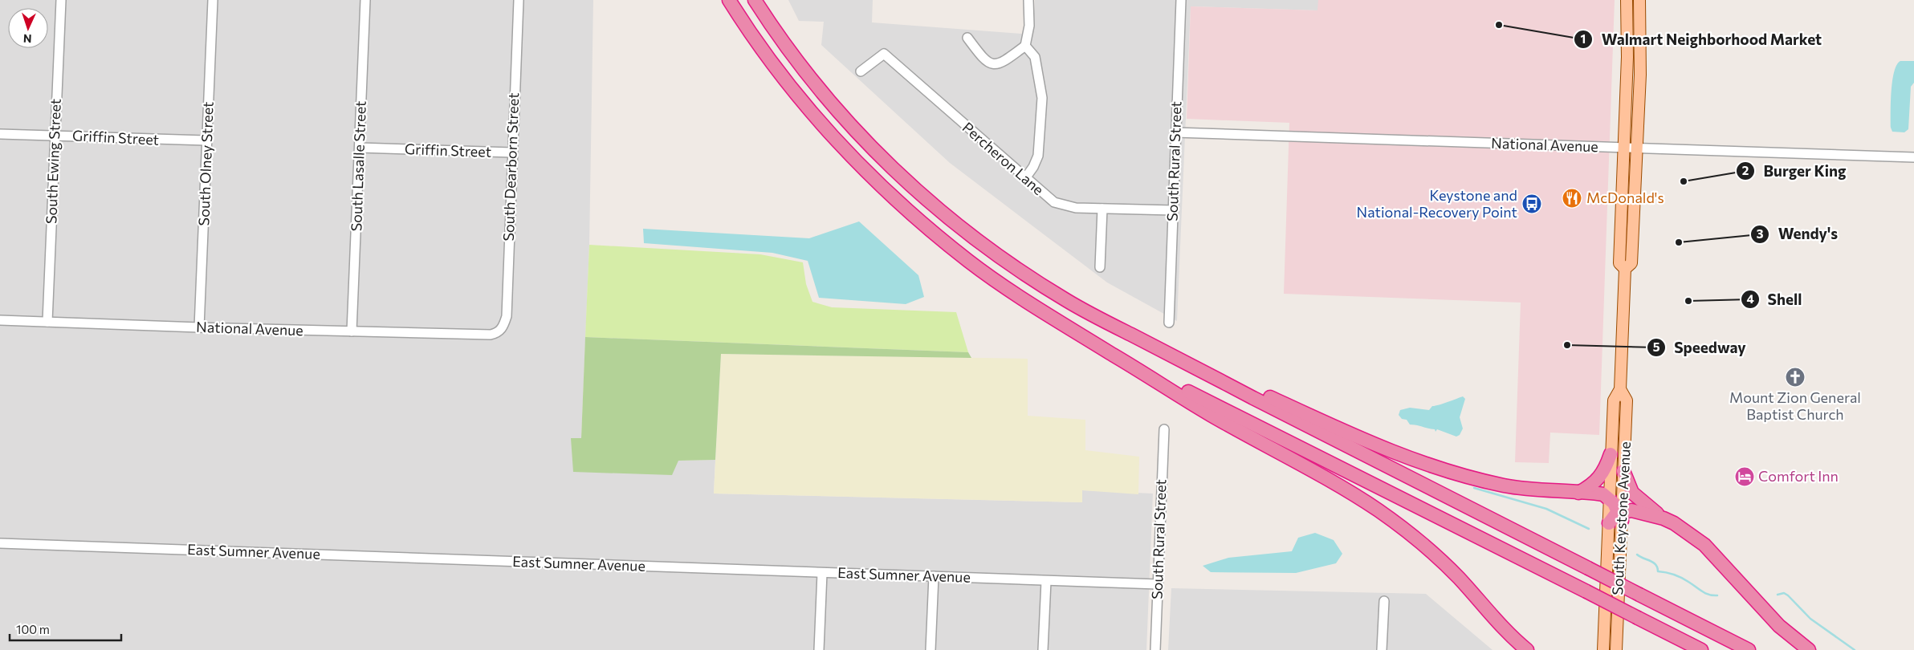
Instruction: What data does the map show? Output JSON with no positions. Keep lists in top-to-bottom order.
{
  "streets": {
    "main road": ["South Keystone Avenue"],
    "street": [
      "Griffin Street",
      "National Avenue",
      "Percheron Lane",
      "South Ewing Street",
      "South Rural Street",
      "South Olney Street",
      "South Lasalle Street",
      "South Dearborn Street",
      "East Sumner Avenue"
    ]
  },
  "crossings": [
    ["Griffin Street", "South Ewing Street"],
    ["Griffin Street", "South Olney Street"],
    ["Griffin Street", "South Lasalle Street"],
    ["Griffin Street", "South Dearborn Street"],
    ["National Avenue", "South Ewing Street"],
    ["National Avenue", "South Rural Street"],
    ["National Avenue", "South Olney Street"],
    ["National Avenue", "South Lasalle Street"],
    ["National Avenue", "South Dearborn Street"],
    ["National Avenue", "South Keystone Avenue"],
    ["Percheron Lane", "South Rural Street"],
    ["South Rural Street", "East Sumner Avenue"]
  ],
  "places": {
    "other": [
      "Walmart Neighborhood Market",
      "Burger King",
      "Wendy's",
      "Shell",
      "Speedway"
    ],
    "restaurant": ["McDonald's"],
    "bus stop": ["Keystone and National-Recovery Point"],
    "church": ["Mount Zion General Baptist Church"],
    "hotel": ["Comfort Inn"]
  },
  "scale_bar": "100 m",
  "north": "bottom"
}
